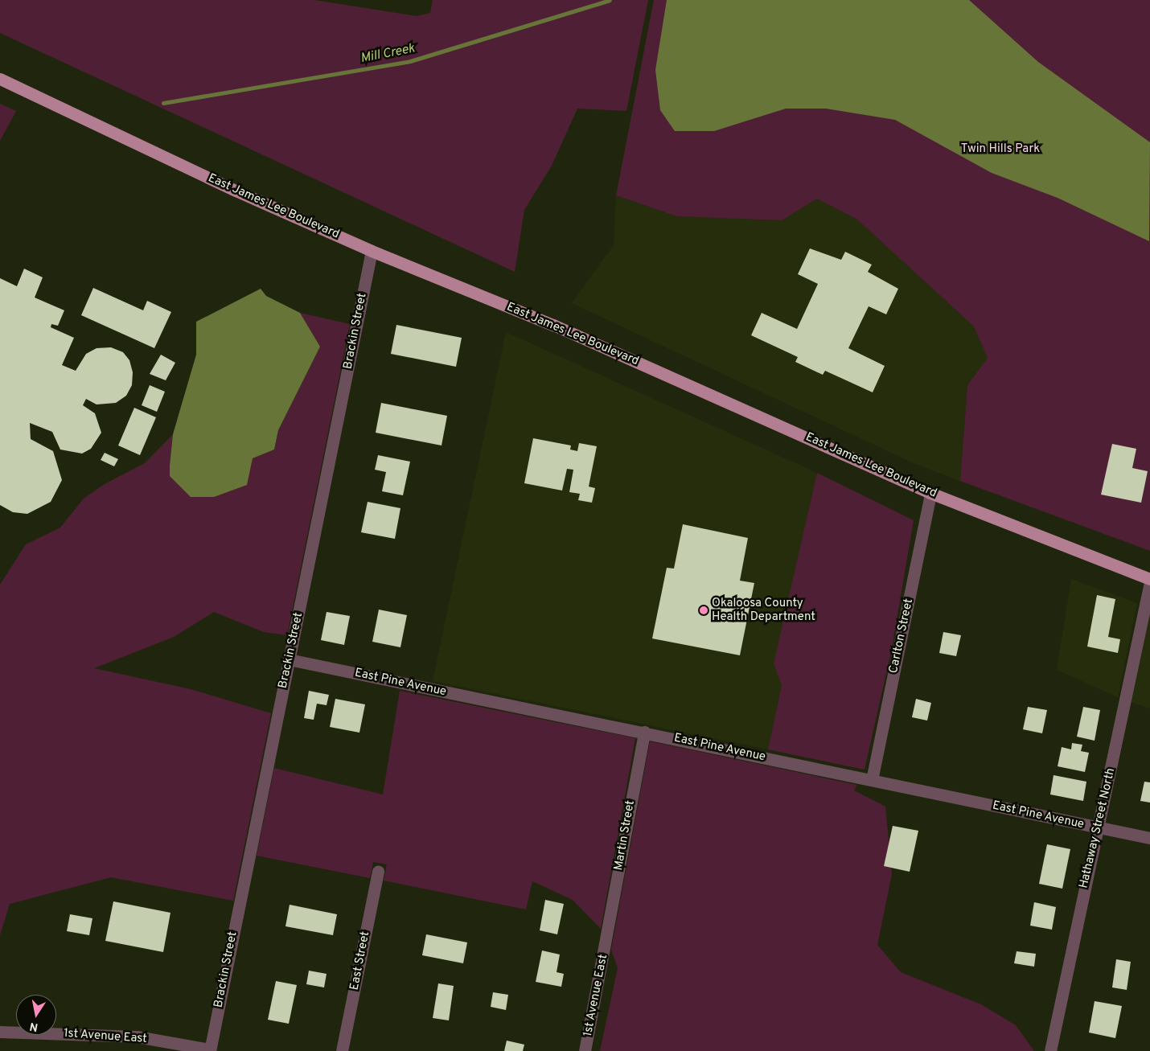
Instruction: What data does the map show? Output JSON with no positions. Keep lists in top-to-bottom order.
{
  "streets": {
    "main road": ["East James Lee Boulevard"],
    "street": [
      "Brackin Street",
      "Carlton Street",
      "East Pine Avenue",
      "Hathaway Street North",
      "Martin Street",
      "East Street",
      "1st Avenue East"
    ]
  },
  "crossings": [
    ["East James Lee Boulevard", "Brackin Street"],
    ["East James Lee Boulevard", "Carlton Street"],
    ["Brackin Street", "East Pine Avenue"],
    ["Brackin Street", "1st Avenue East"],
    ["Carlton Street", "East Pine Avenue"],
    ["East Pine Avenue", "Hathaway Street North"],
    ["East Pine Avenue", "Martin Street"],
    ["Martin Street", "1st Avenue East"]
  ],
  "water": ["Mill Creek"],
  "parks": ["Twin Hills Park"],
  "places": ["Okaloosa County Health Department"],
  "north": "bottom"
}
